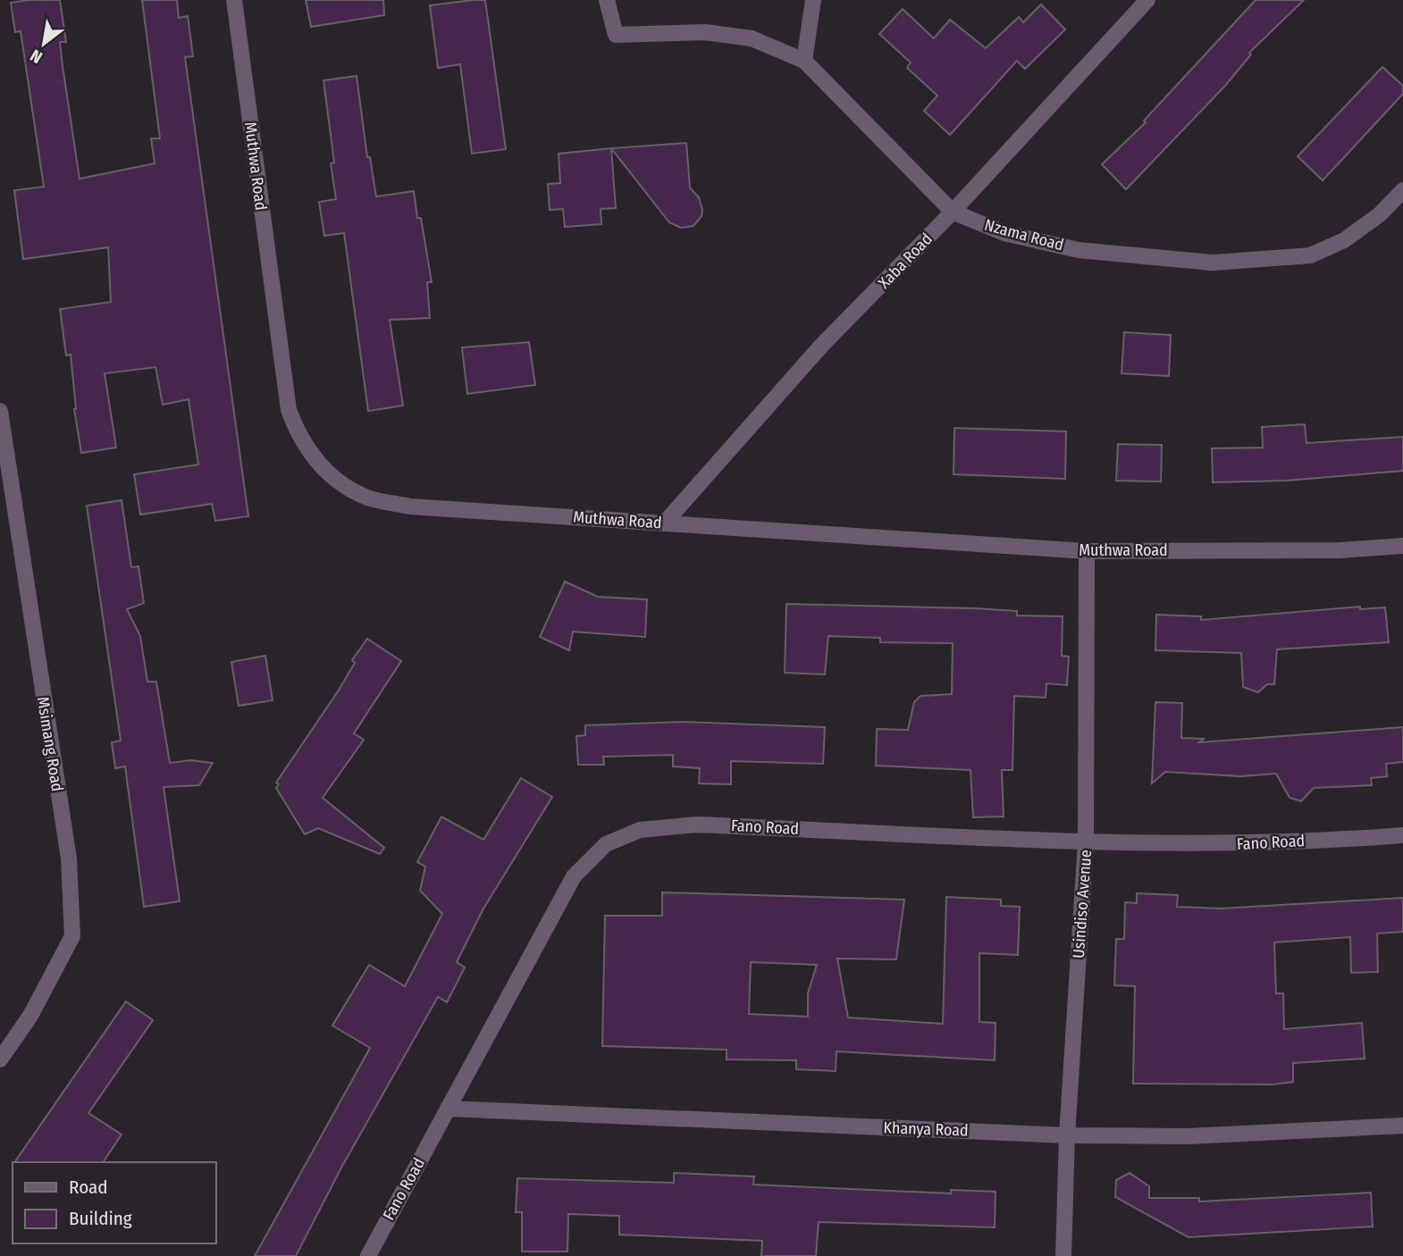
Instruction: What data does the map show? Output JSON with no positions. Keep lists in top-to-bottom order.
{
  "streets": {
    "street": [
      "Muthwa Road",
      "Nzama Road",
      "Xaba Road",
      "Msimang Road",
      "Fano Road",
      "Usindiso Avenue",
      "Khanya Road"
    ]
  },
  "crossings": [
    ["Muthwa Road", "Xaba Road"],
    ["Muthwa Road", "Usindiso Avenue"],
    ["Nzama Road", "Xaba Road"],
    ["Fano Road", "Usindiso Avenue"],
    ["Fano Road", "Khanya Road"],
    ["Usindiso Avenue", "Khanya Road"]
  ],
  "legend": ["Road", "Building"],
  "north": "bottom left"
}
